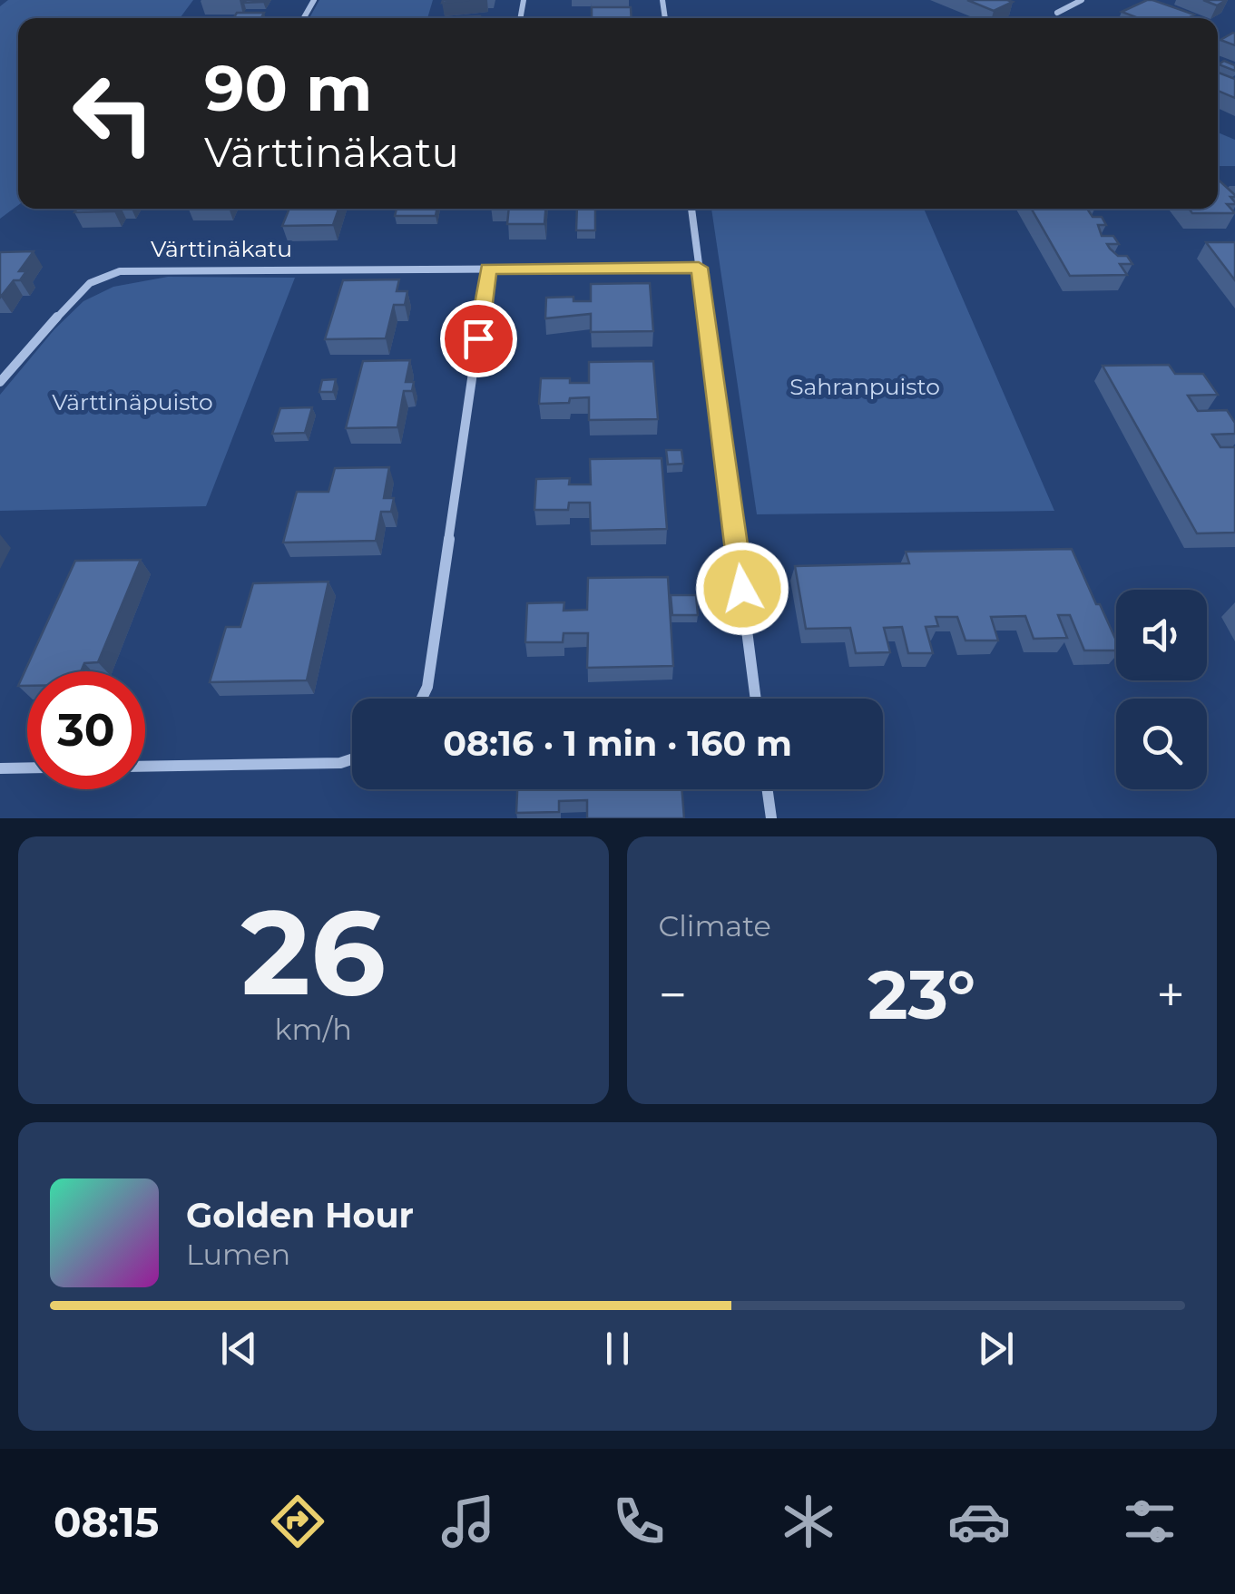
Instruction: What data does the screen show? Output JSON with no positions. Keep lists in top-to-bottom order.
{
  "streets": {
    "street": ["Värttinäkatu"]
  },
  "parks": ["Sahranpuisto", "Värttinäpuisto"],
  "page": {
    "turn": ["90 m", "Värttinäkatu"],
    "limit": "30",
    "trip": "08:16 · 1 min · 160 m",
    "tile": [
      ["26", "km/h"],
      "Climate"
    ],
    "heat": ["−", "23°", "+"],
    "song": ["Golden Hour", "Lumen"],
    "tabs": "08:15"
  }
}
